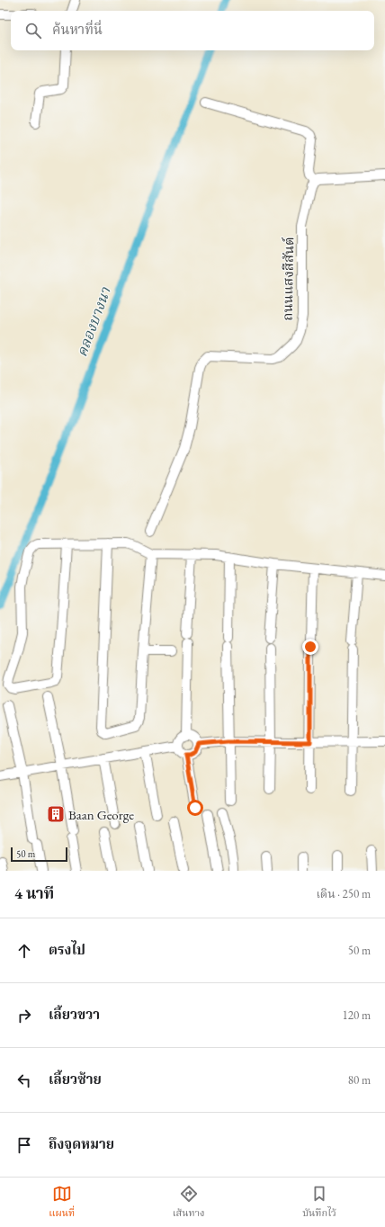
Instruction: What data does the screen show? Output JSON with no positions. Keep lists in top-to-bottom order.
{
  "streets": {
    "street": ["ถนนแสงสีสันต์"]
  },
  "water": ["คลองบางนา"],
  "places": {
    "building": ["Baan George"]
  },
  "scale_bar": "50 m",
  "page": {
    "search": "ค้นหาที่นี่",
    "scale": "50 m",
    "heading": ["4 นาที", "เดิน · 250 m"],
    "list": [
      ["ตรงไป", "50 m"],
      ["เลี้ยวขวา", "120 m"],
      ["เลี้ยวซ้าย", "80 m"],
      "ถึงจุดหมาย"
    ],
    "nav": ["แผนที่", "เส้นทาง", "บันทึกไว้"]
  }
}
